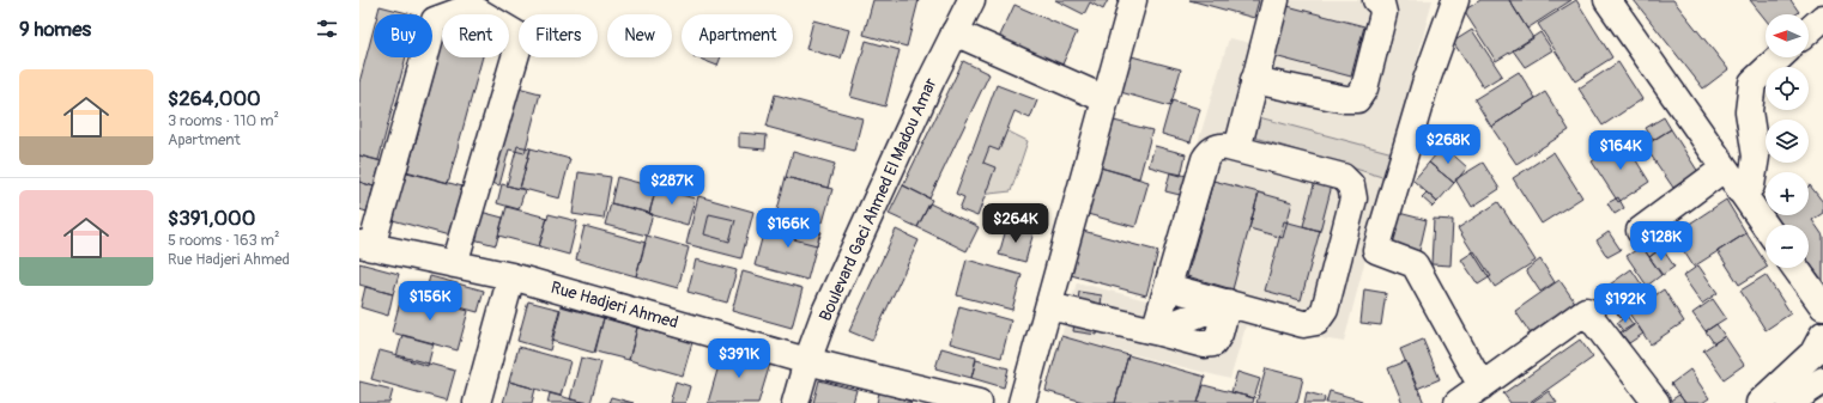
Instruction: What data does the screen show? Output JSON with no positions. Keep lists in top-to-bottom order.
{
  "streets": {
    "street": ["Boulevard Gaci Ahmed El Madou Amar", "Rue Hadjeri Ahmed"]
  },
  "crossings": [
    ["Boulevard Gaci Ahmed El Madou Amar", "Rue Hadjeri Ahmed"]
  ],
  "north": "left",
  "page": {
    "heading": "9 homes",
    "map_buttons": ["+", "−"],
    "chip": [
      "Buy",
      "Rent",
      "Filters",
      "New",
      "Apartment"
    ],
    "list": [
      {
        "name": "$264,000",
        "note": "3 rooms · 110 m² · Apartment"
      },
      {
        "name": "$391,000",
        "note": "5 rooms · 163 m² · Rue Hadjeri Ahmed"
      }
    ],
    "price": [
      "$268K",
      "$164K",
      "$287K",
      "$264K",
      "$166K",
      "$128K",
      "$156K",
      "$192K",
      "$391K"
    ]
  }
}
